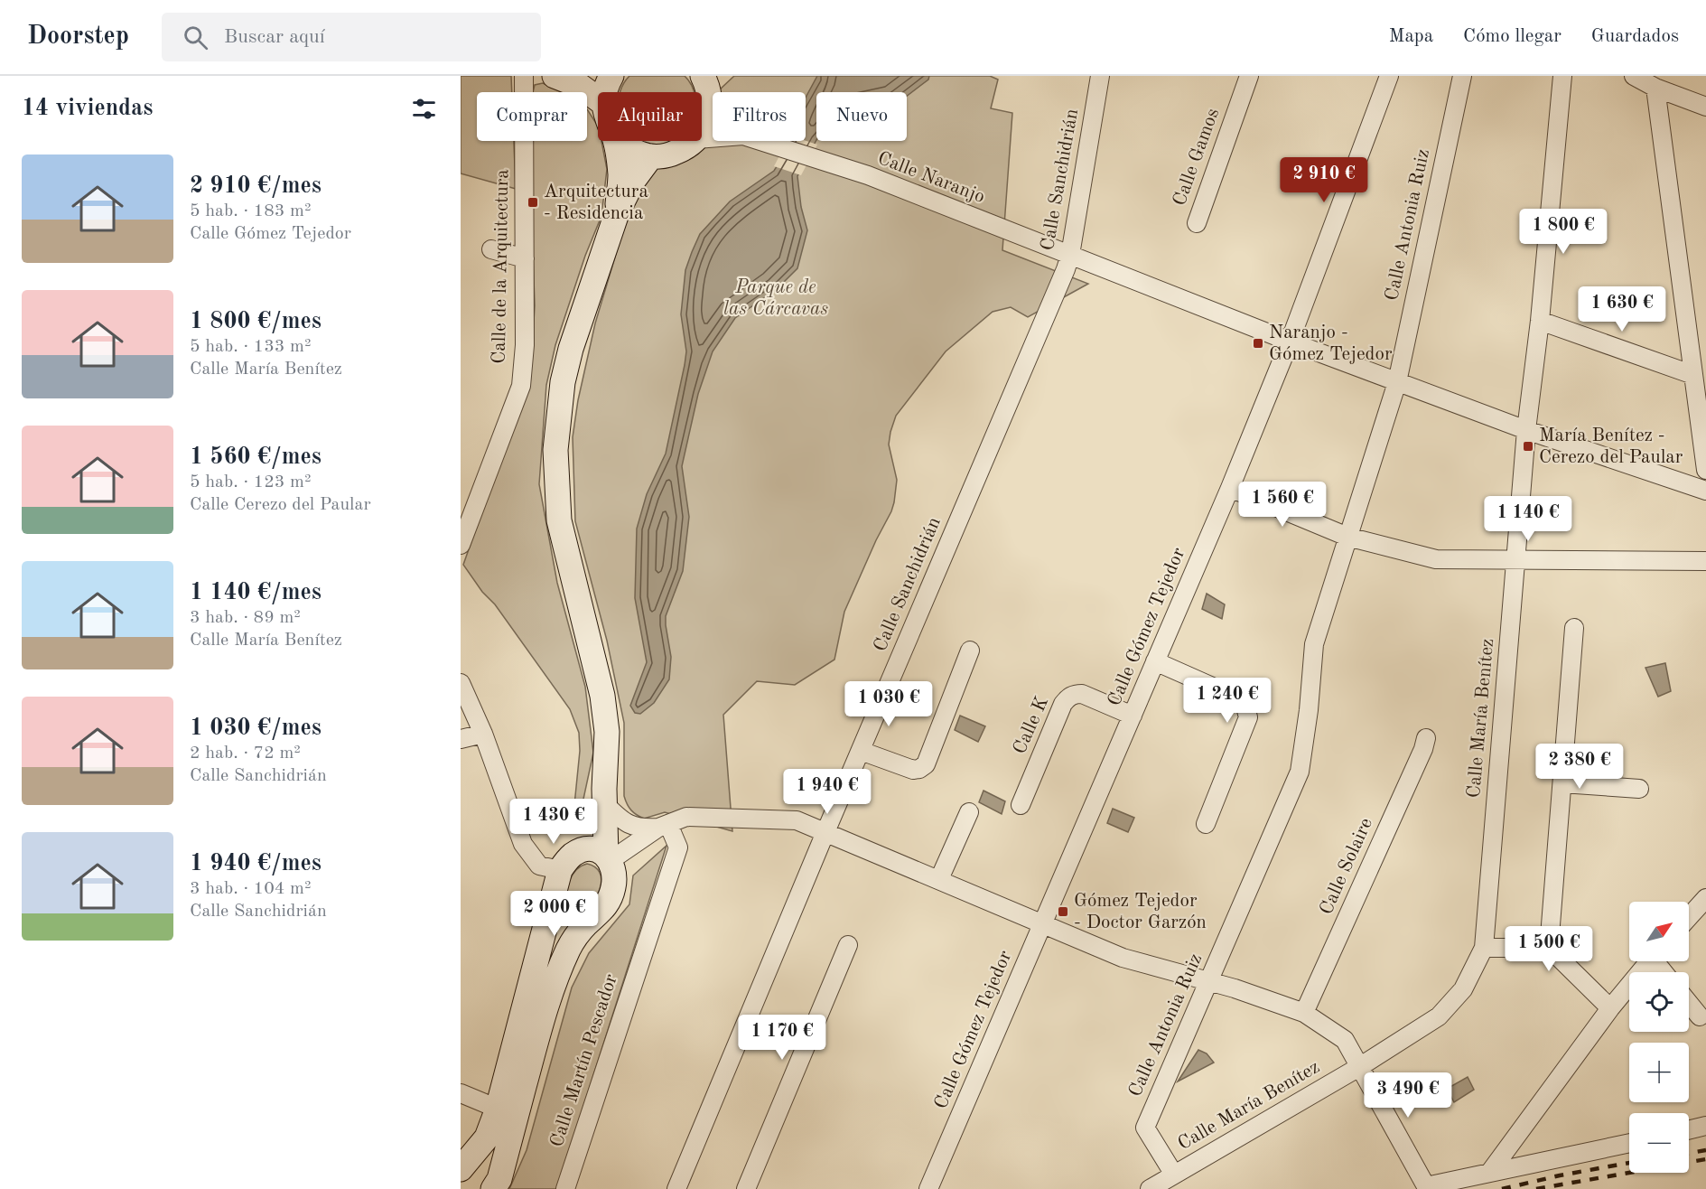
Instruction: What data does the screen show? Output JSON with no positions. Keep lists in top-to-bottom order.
{
  "streets": {
    "street": [
      "Calle Gamos",
      "Calle Naranjo",
      "Calle Sanchidrián",
      "Calle Antonia Ruiz",
      "Calle de la Arquitectura",
      "Calle Gómez Tejedor",
      "Calle María Benítez",
      "Calle K",
      "Calle Solaire",
      "Calle Martín Pescador"
    ]
  },
  "crossings": [
    ["Calle Naranjo", "Calle Sanchidrián"],
    ["Calle Naranjo", "Calle Antonia Ruiz"],
    ["Calle Naranjo", "Calle Gómez Tejedor"],
    ["Calle Naranjo", "Calle María Benítez"],
    ["Calle Antonia Ruiz", "Calle María Benítez"],
    ["Calle Gómez Tejedor", "Calle K"]
  ],
  "parks": ["Parque de las Cárcavas"],
  "places": {
    "transit": [
      "Arquitectura - Residencia",
      "Naranjo - Gómez Tejedor",
      "María Benítez - Cerezo del Paular",
      "Gómez Tejedor - Doctor Garzón"
    ]
  },
  "north": "top right",
  "page": {
    "header": "Doorstep",
    "search": "Buscar aquí",
    "nav": ["Mapa", "Cómo llegar", "Guardados"],
    "heading": "14 viviendas",
    "chip": [
      "Comprar",
      "Alquilar",
      "Filtros",
      "Nuevo"
    ],
    "list": [
      {
        "name": "2 910 €/mes",
        "note": "5 hab. · 183 m² · Calle Gómez Tejedor"
      },
      {
        "name": "1 800 €/mes",
        "note": "5 hab. · 133 m² · Calle María Benítez"
      },
      {
        "name": "1 560 €/mes",
        "note": "5 hab. · 123 m² · Calle Cerezo del Paular"
      },
      {
        "name": "1 140 €/mes",
        "note": "3 hab. · 89 m² · Calle María Benítez"
      },
      {
        "name": "1 030 €/mes",
        "note": "2 hab. · 72 m² · Calle Sanchidrián"
      },
      {
        "name": "1 940 €/mes",
        "note": "3 hab. · 104 m² · Calle Sanchidrián"
      }
    ],
    "price": [
      "2 910 €",
      "1 800 €",
      "1 630 €",
      "1 560 €",
      "1 140 €",
      "1 240 €",
      "1 030 €",
      "2 380 €",
      "1 940 €",
      "1 430 €",
      "2 000 €",
      "1 500 €",
      "1 170 €",
      "3 490 €"
    ],
    "map_buttons": ["+", "−"]
  }
}
